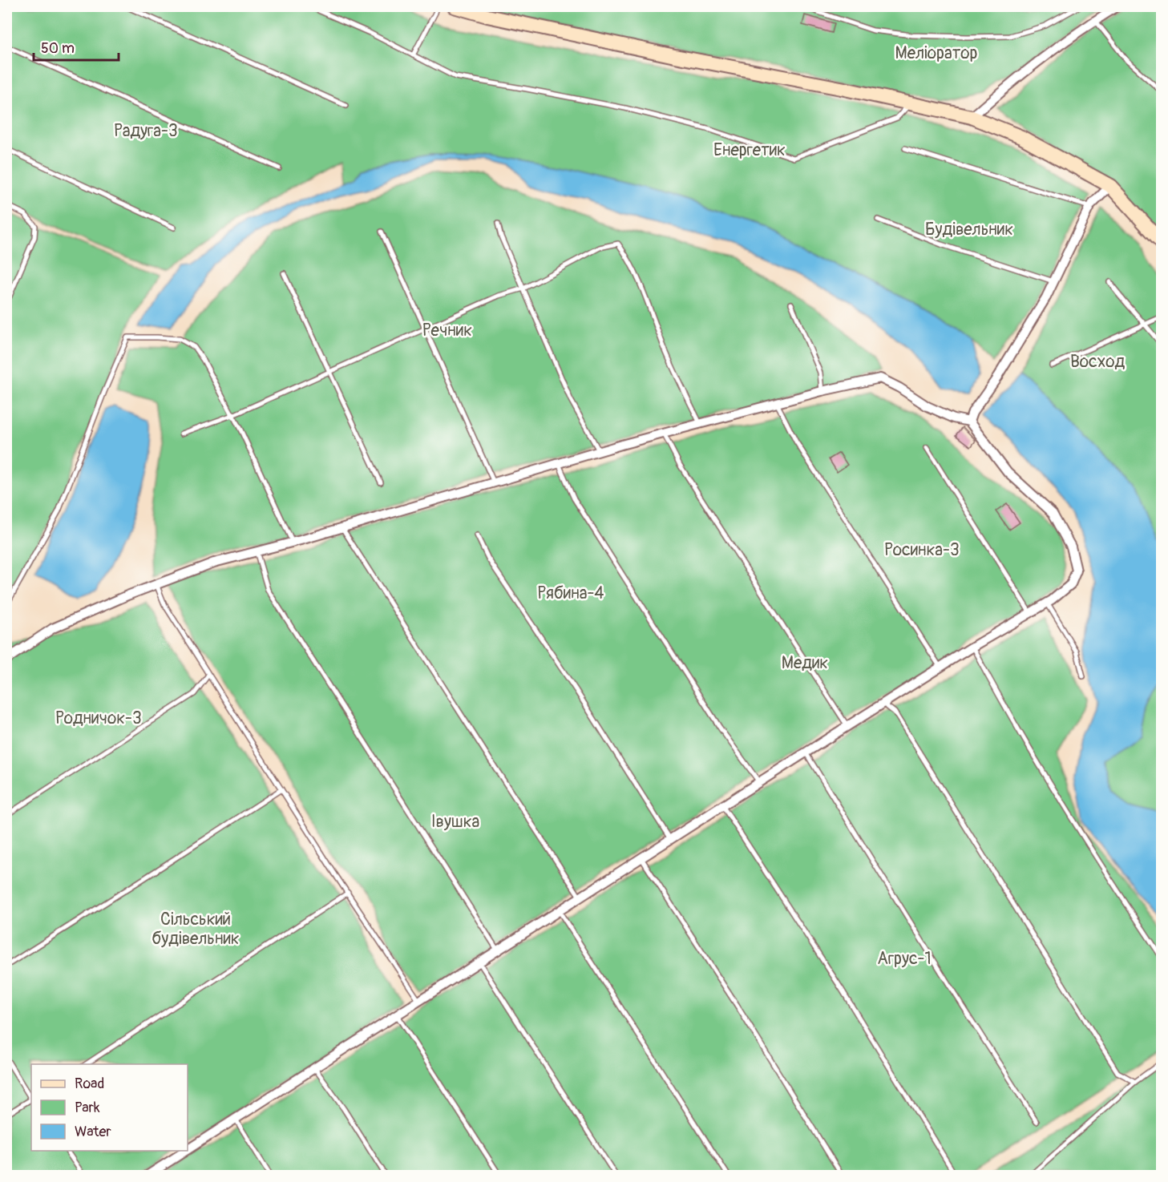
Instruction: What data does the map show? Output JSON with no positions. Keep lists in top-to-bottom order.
{
  "parks": [
    "Меліоратор",
    "Радуга-3",
    "Енергетик",
    "Будівельник",
    "Речник",
    "Восход",
    "Росинка-3",
    "Рябина-4",
    "Медик",
    "Родничок-3",
    "Івушка",
    "Сільський будівельник",
    "Агрус-1"
  ],
  "legend": ["Road", "Park", "Water"],
  "scale_bar": "50 m"
}
